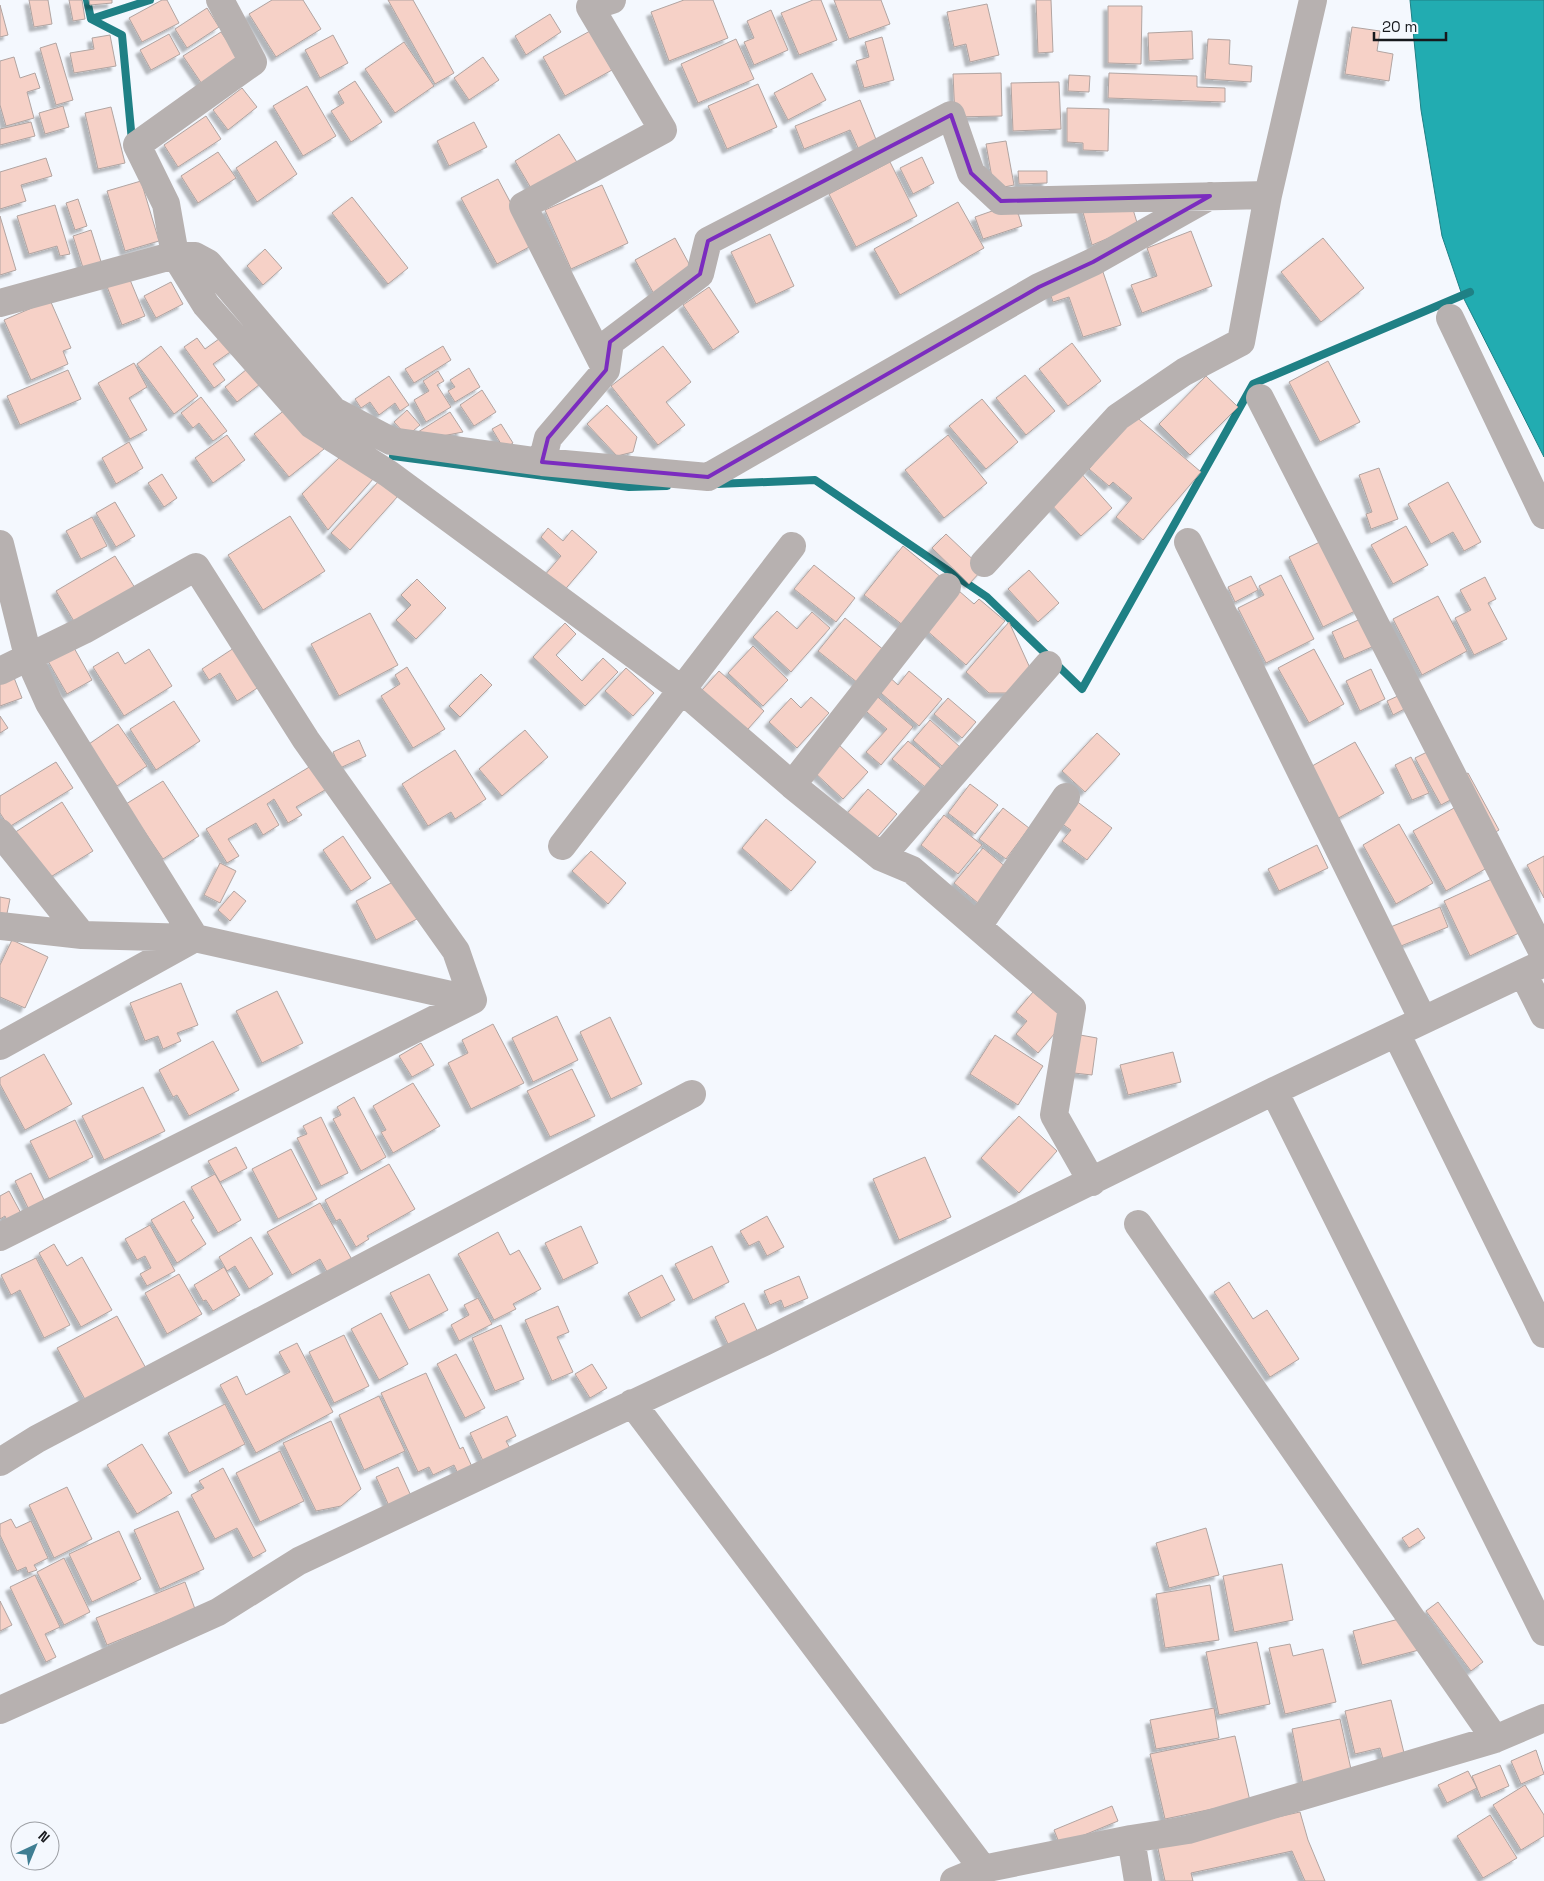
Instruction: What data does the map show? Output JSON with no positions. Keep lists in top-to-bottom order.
{
  "scale_bar": "20 m",
  "north": "top right"
}
